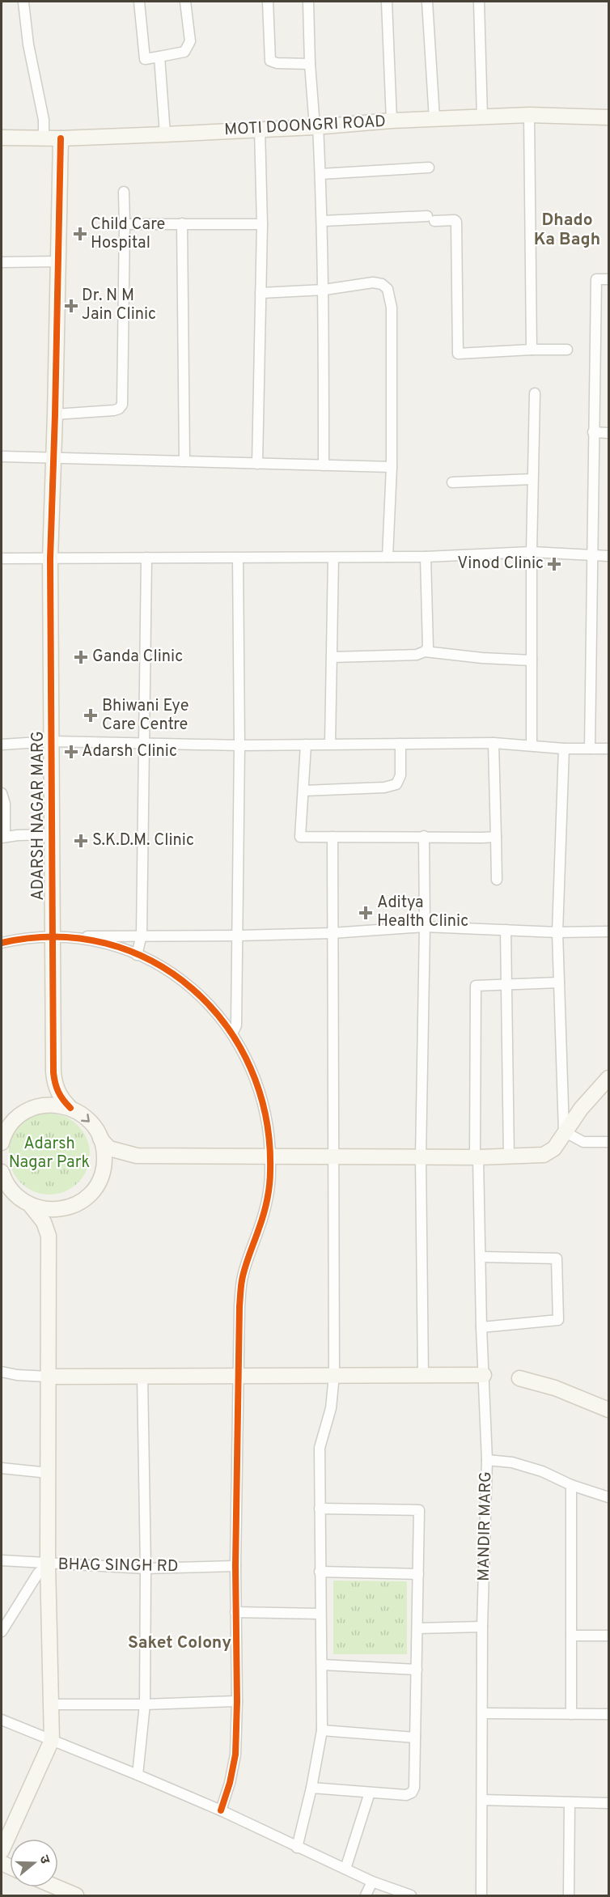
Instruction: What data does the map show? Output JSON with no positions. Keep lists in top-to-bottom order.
{
  "streets": {
    "street": [
      "MOTI DOONGRI ROAD",
      "ADARSH NAGAR MARG",
      "MANDIR MARG",
      "BHAG SINGH RD"
    ]
  },
  "crossings": [
    ["MOTI DOONGRI ROAD", "ADARSH NAGAR MARG"]
  ],
  "districts": ["Dhado Ka Bagh", "Saket Colony"],
  "parks": ["Adarsh Nagar Park"],
  "places": {
    "health": [
      "Child Care Hospital",
      "Dr. N M Jain Clinic",
      "Vinod Clinic",
      "Ganda Clinic",
      "Bhiwani Eye Care Centre",
      "Adarsh Clinic",
      "S.K.D.M. Clinic",
      "Aditya Health Clinic"
    ]
  },
  "north": "right"
}
